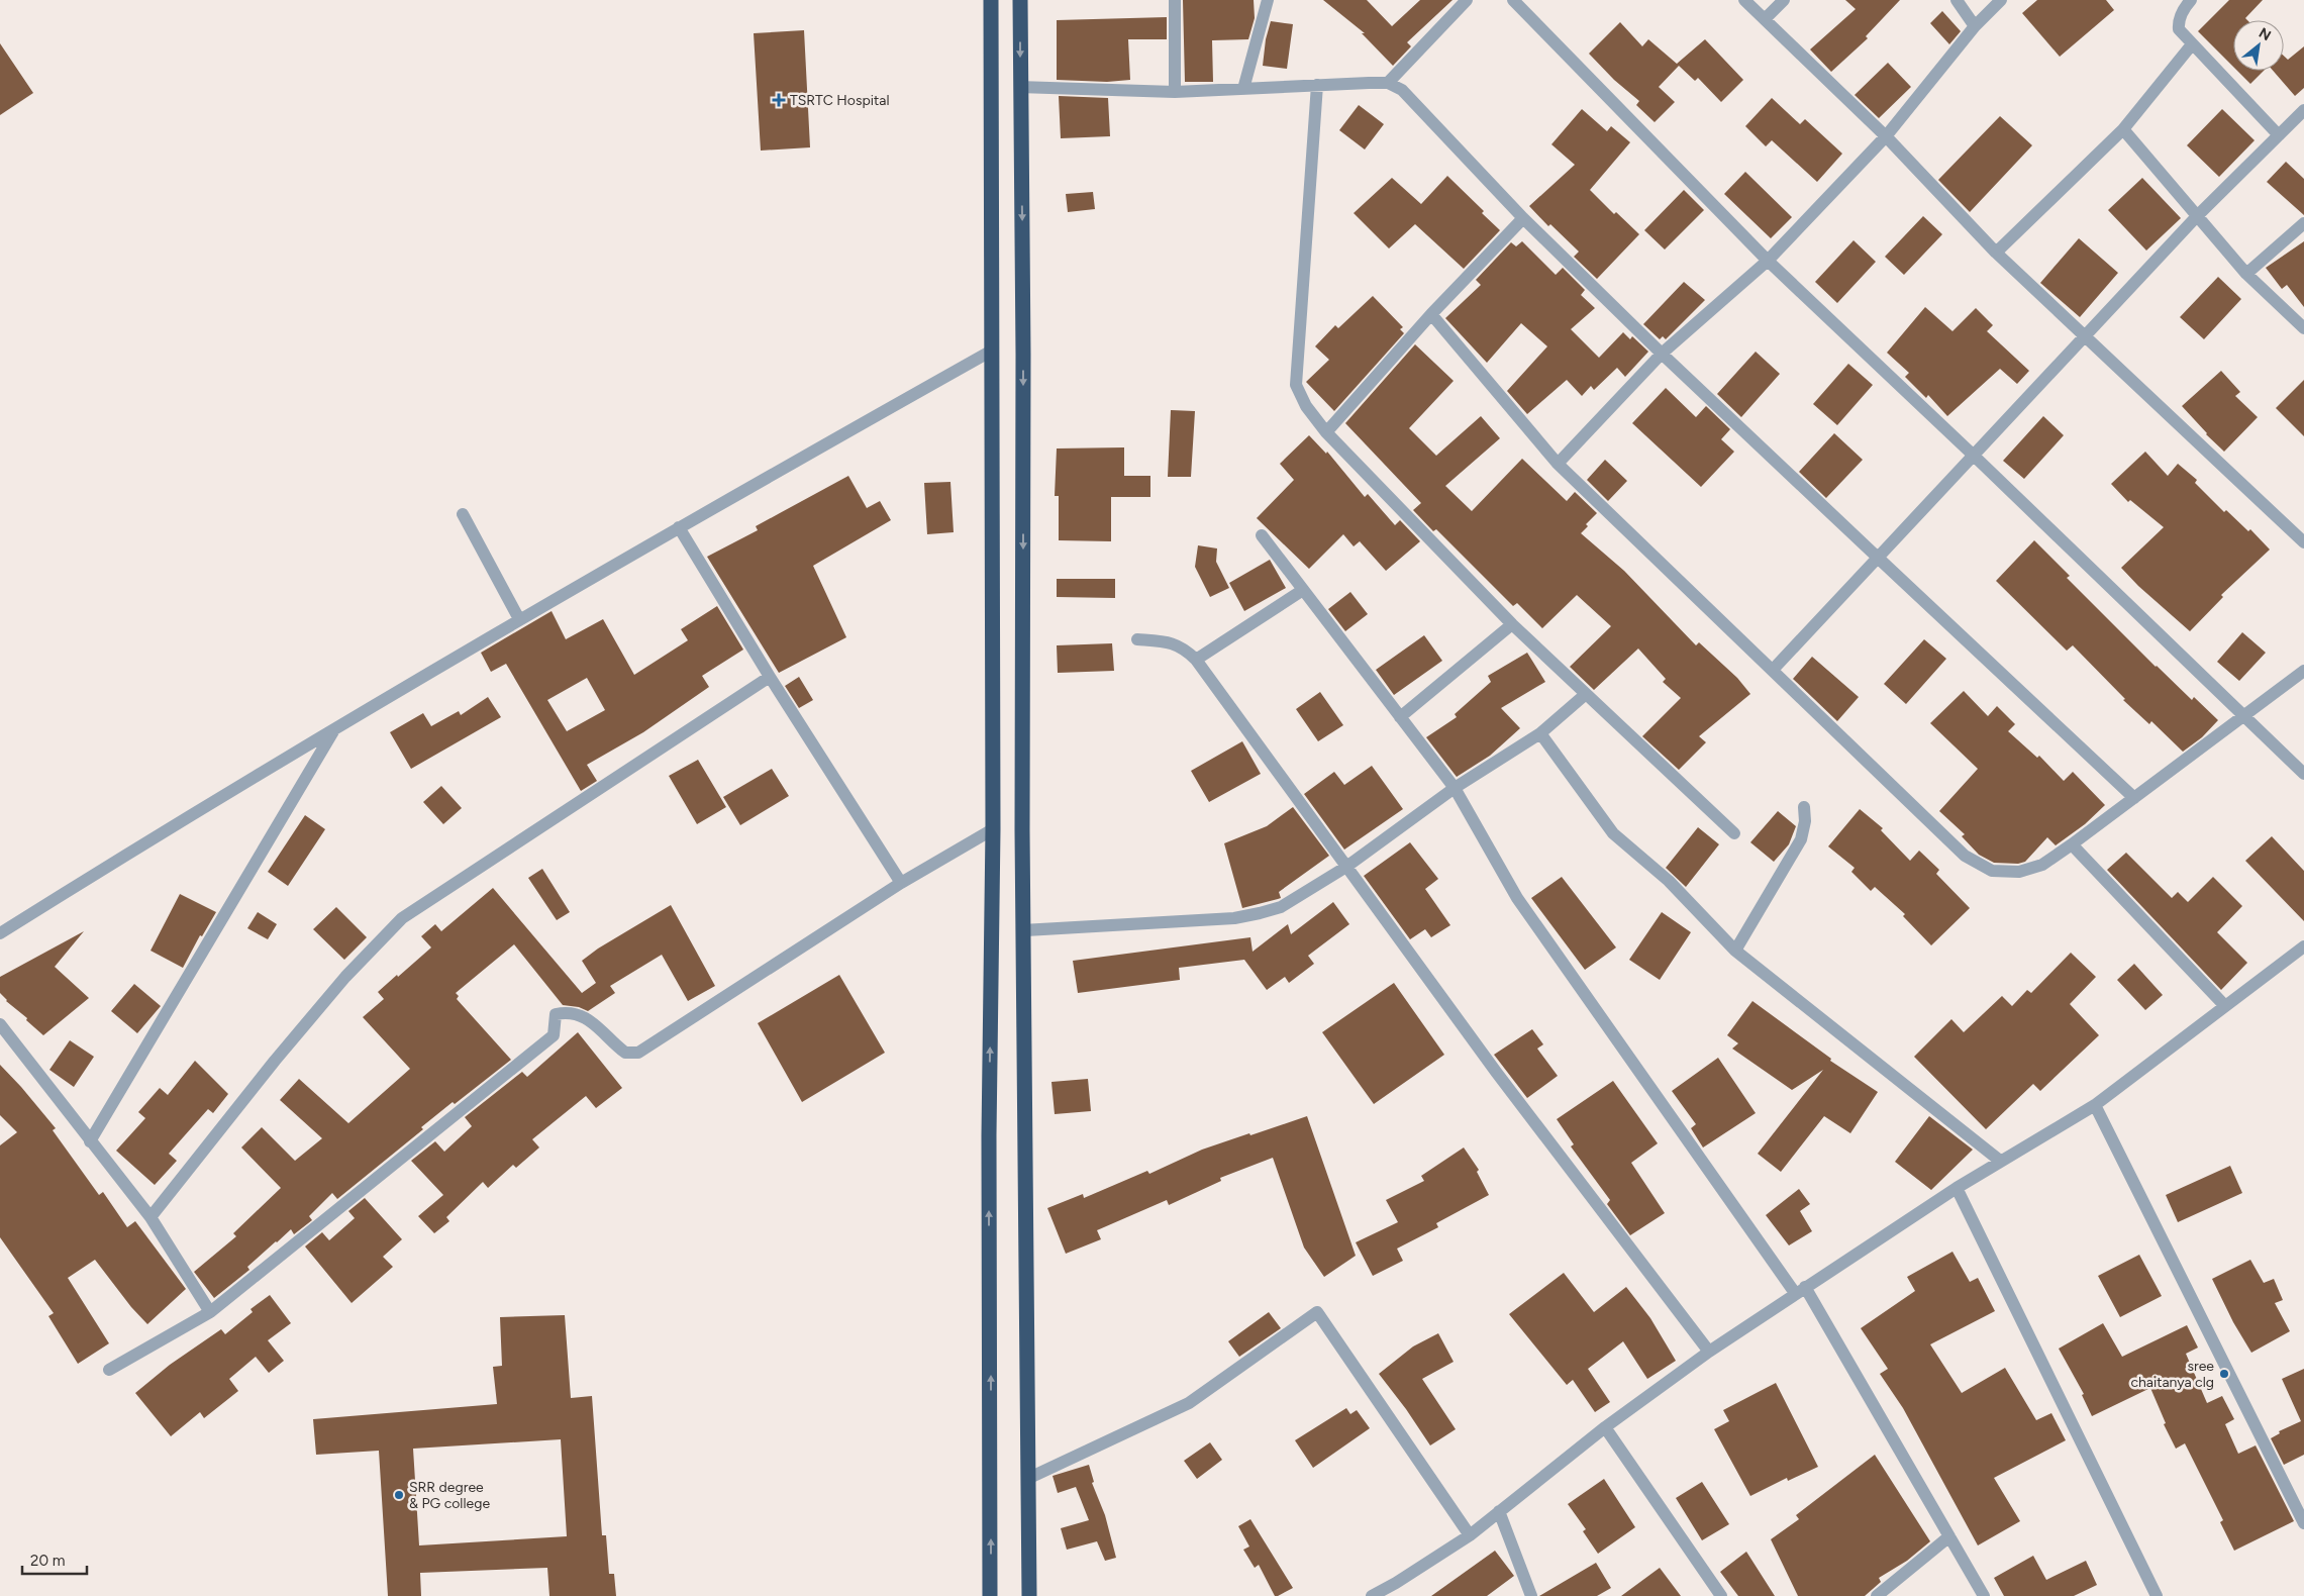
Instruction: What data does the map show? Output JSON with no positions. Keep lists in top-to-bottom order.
{
  "places": {
    "health": ["TSRTC Hospital"],
    "other": ["sree chaitanya clg", "SRR degree & PG college"]
  },
  "scale_bar": "20 m",
  "north": "top right"
}
